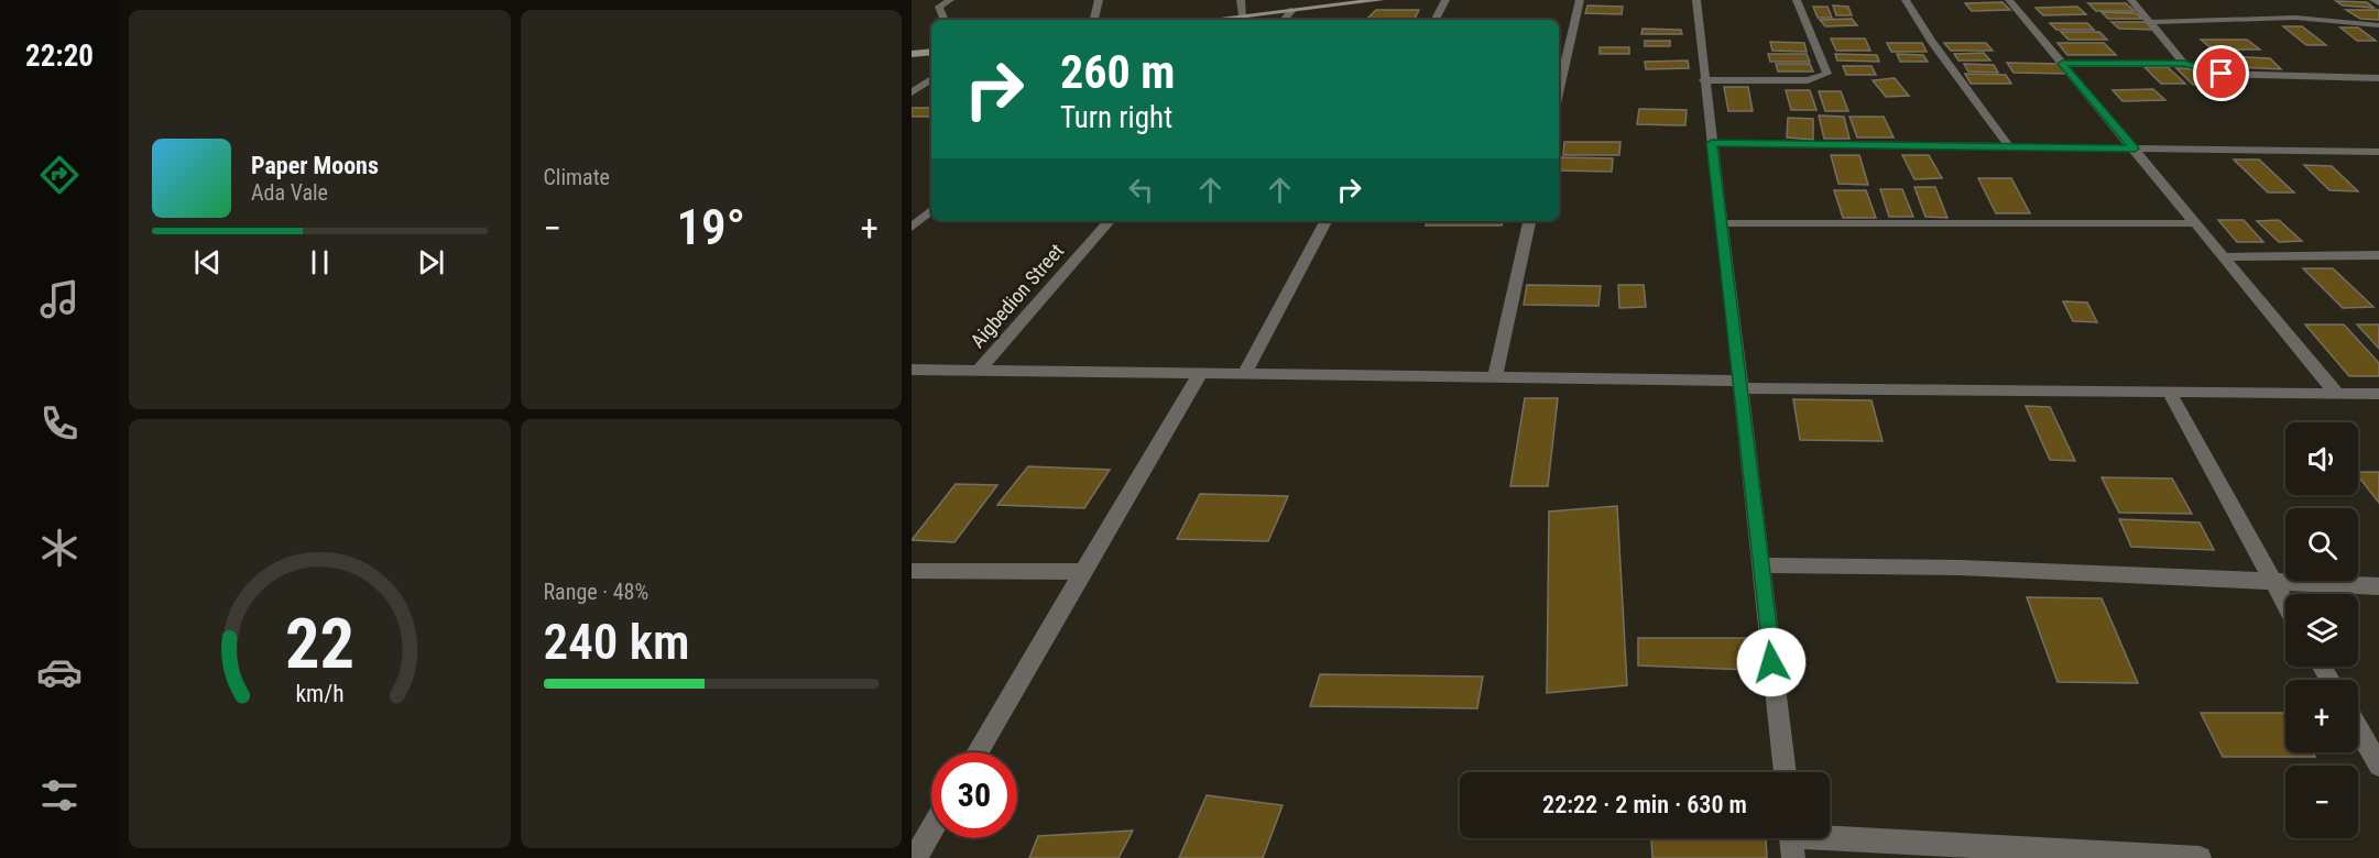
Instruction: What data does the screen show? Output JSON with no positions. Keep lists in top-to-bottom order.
{
  "streets": {
    "street": ["Aigbedion Street"]
  },
  "page": {
    "tabs": "22:20",
    "tile": [
      "Climate",
      ["Range · 48%", "240 km"]
    ],
    "turn": ["260 m", "Turn right"],
    "song": ["Paper Moons", "Ada Vale"],
    "heat": ["−", "19°", "+"],
    "map_buttons": ["+", "−"],
    "limit": "30",
    "trip": "22:22 · 2 min · 630 m",
    "gauge": ["22", "km/h"]
  }
}
